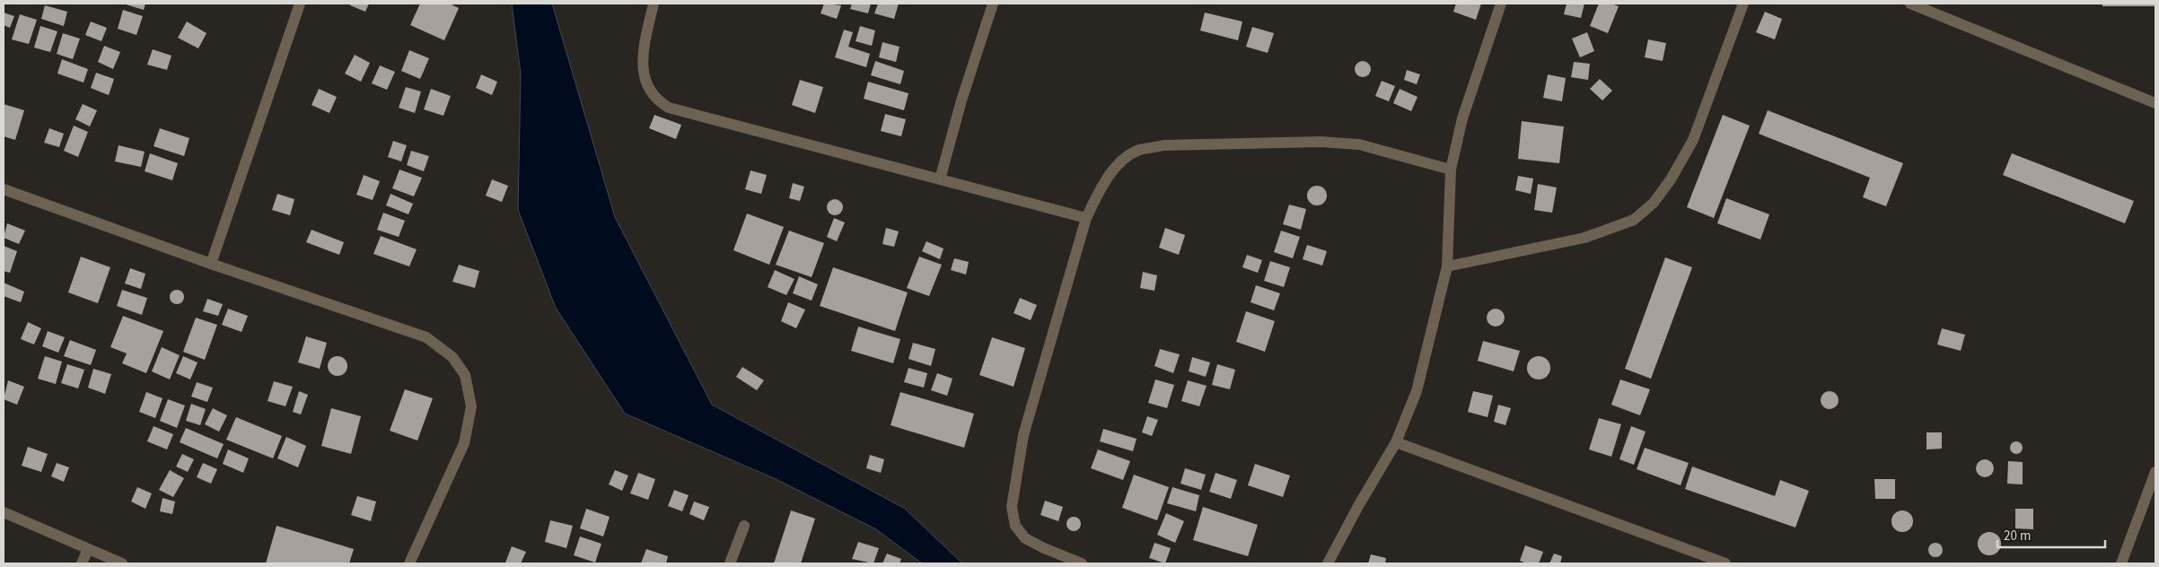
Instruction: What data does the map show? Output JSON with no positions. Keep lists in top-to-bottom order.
{
  "scale_bar": "20 m"
}
